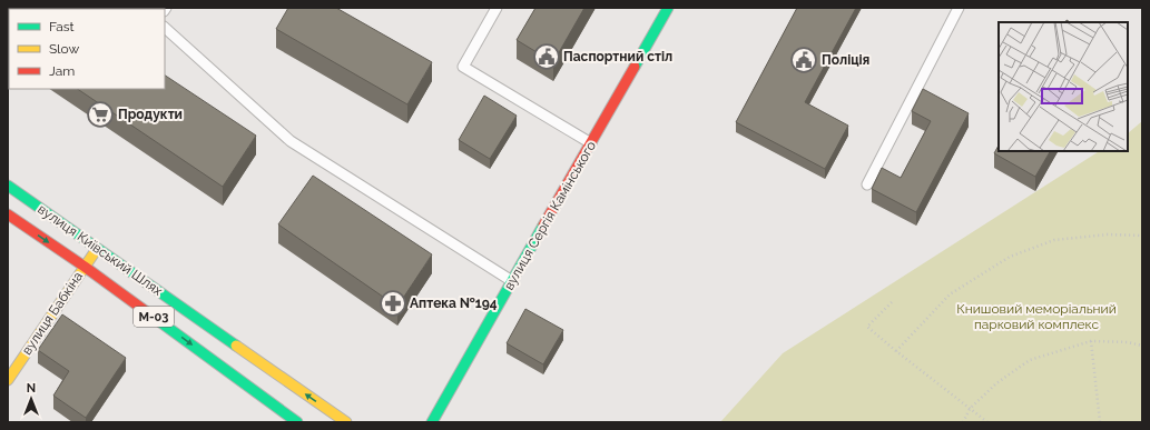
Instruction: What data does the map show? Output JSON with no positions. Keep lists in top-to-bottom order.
{
  "streets": {
    "main road": [
      "вулиця Сергія Камінського",
      "вулиця Київський Шлях",
      "вулиця Бабкіна",
      "М-03"
    ]
  },
  "crossings": [
    ["вулиця Київський Шлях", "вулиця Бабкіна"]
  ],
  "parks": ["Книшовий меморіальний парковий комплекс"],
  "places": {
    "public building": ["Паспортний стіл", "Поліція"],
    "supermarket": ["Продукти"],
    "pharmacy": ["Аптека №194"]
  },
  "legend": ["Fast", "Slow", "Jam"],
  "north": "top"
}
